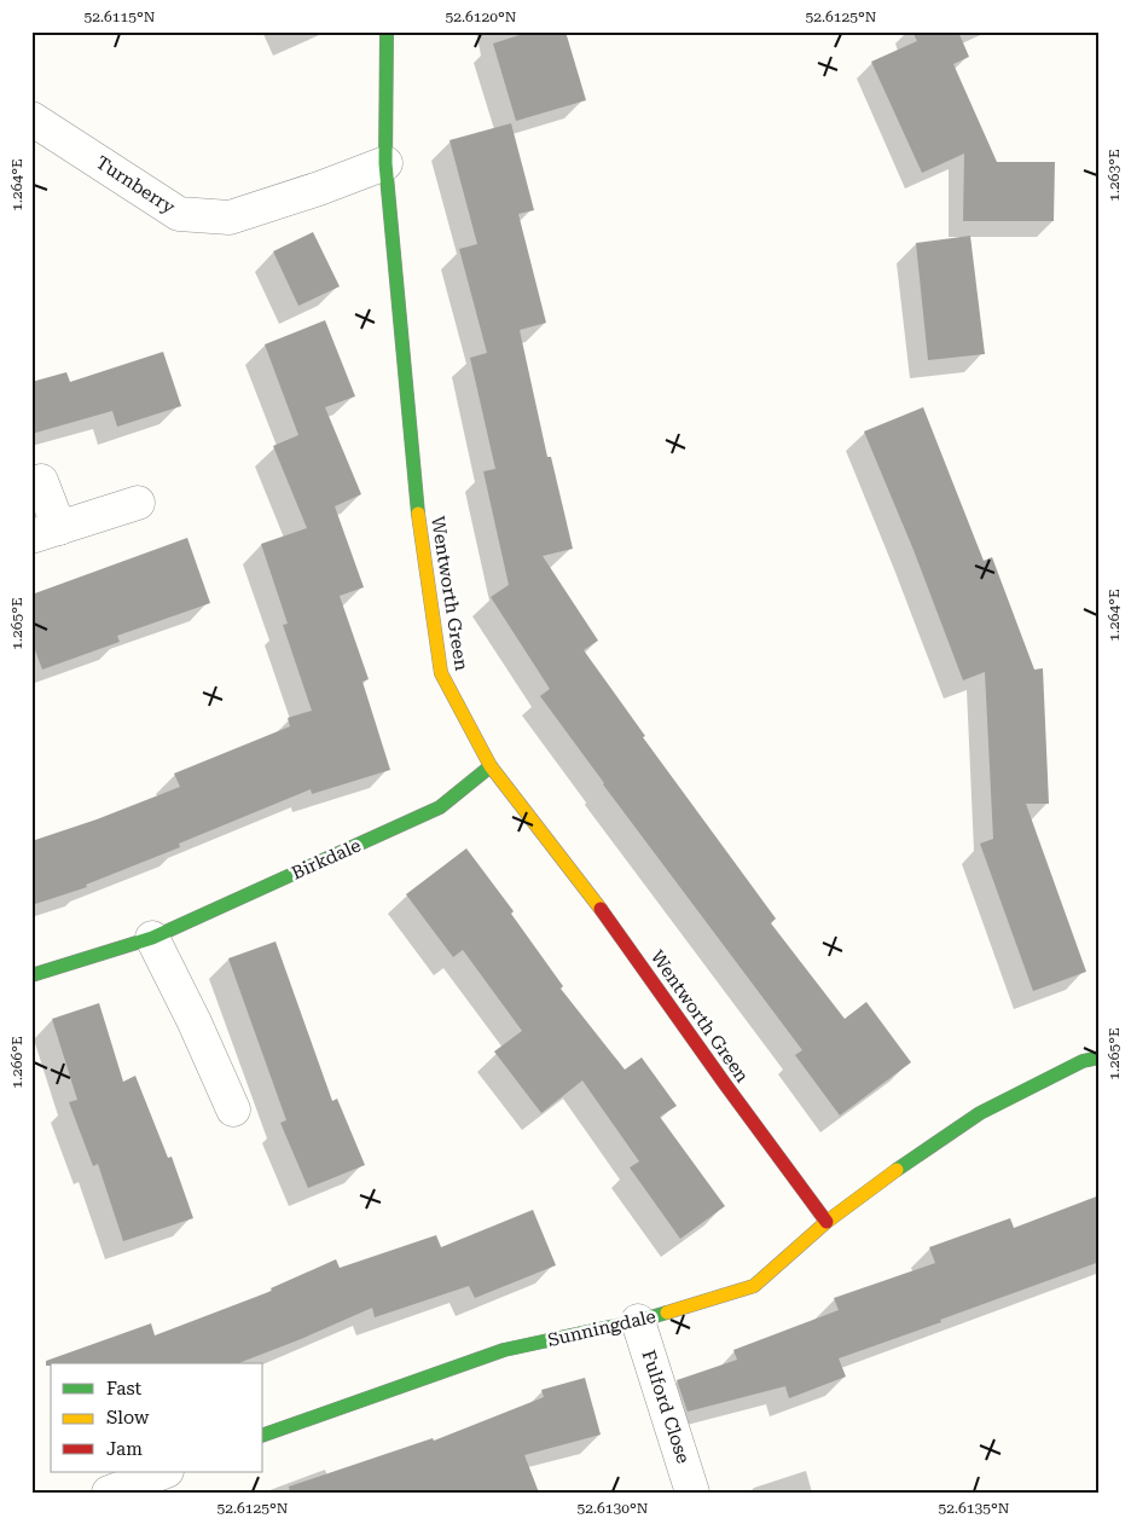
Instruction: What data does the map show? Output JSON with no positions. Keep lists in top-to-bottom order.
{
  "streets": {
    "street": [
      "Turnberry",
      "Wentworth Green",
      "Birkdale",
      "Sunningdale",
      "Fulford Close"
    ]
  },
  "crossings": [
    ["Turnberry", "Wentworth Green"],
    ["Wentworth Green", "Birkdale"],
    ["Wentworth Green", "Sunningdale"],
    ["Sunningdale", "Fulford Close"]
  ],
  "legend": ["Fast", "Slow", "Jam"],
  "coordinates": [
    "52.6115°N",
    "52.6120°N",
    "52.6125°N",
    "1.263°E",
    "1.264°E",
    "1.265°E",
    "1.266°E",
    "52.6130°N",
    "52.6135°N"
  ]
}
